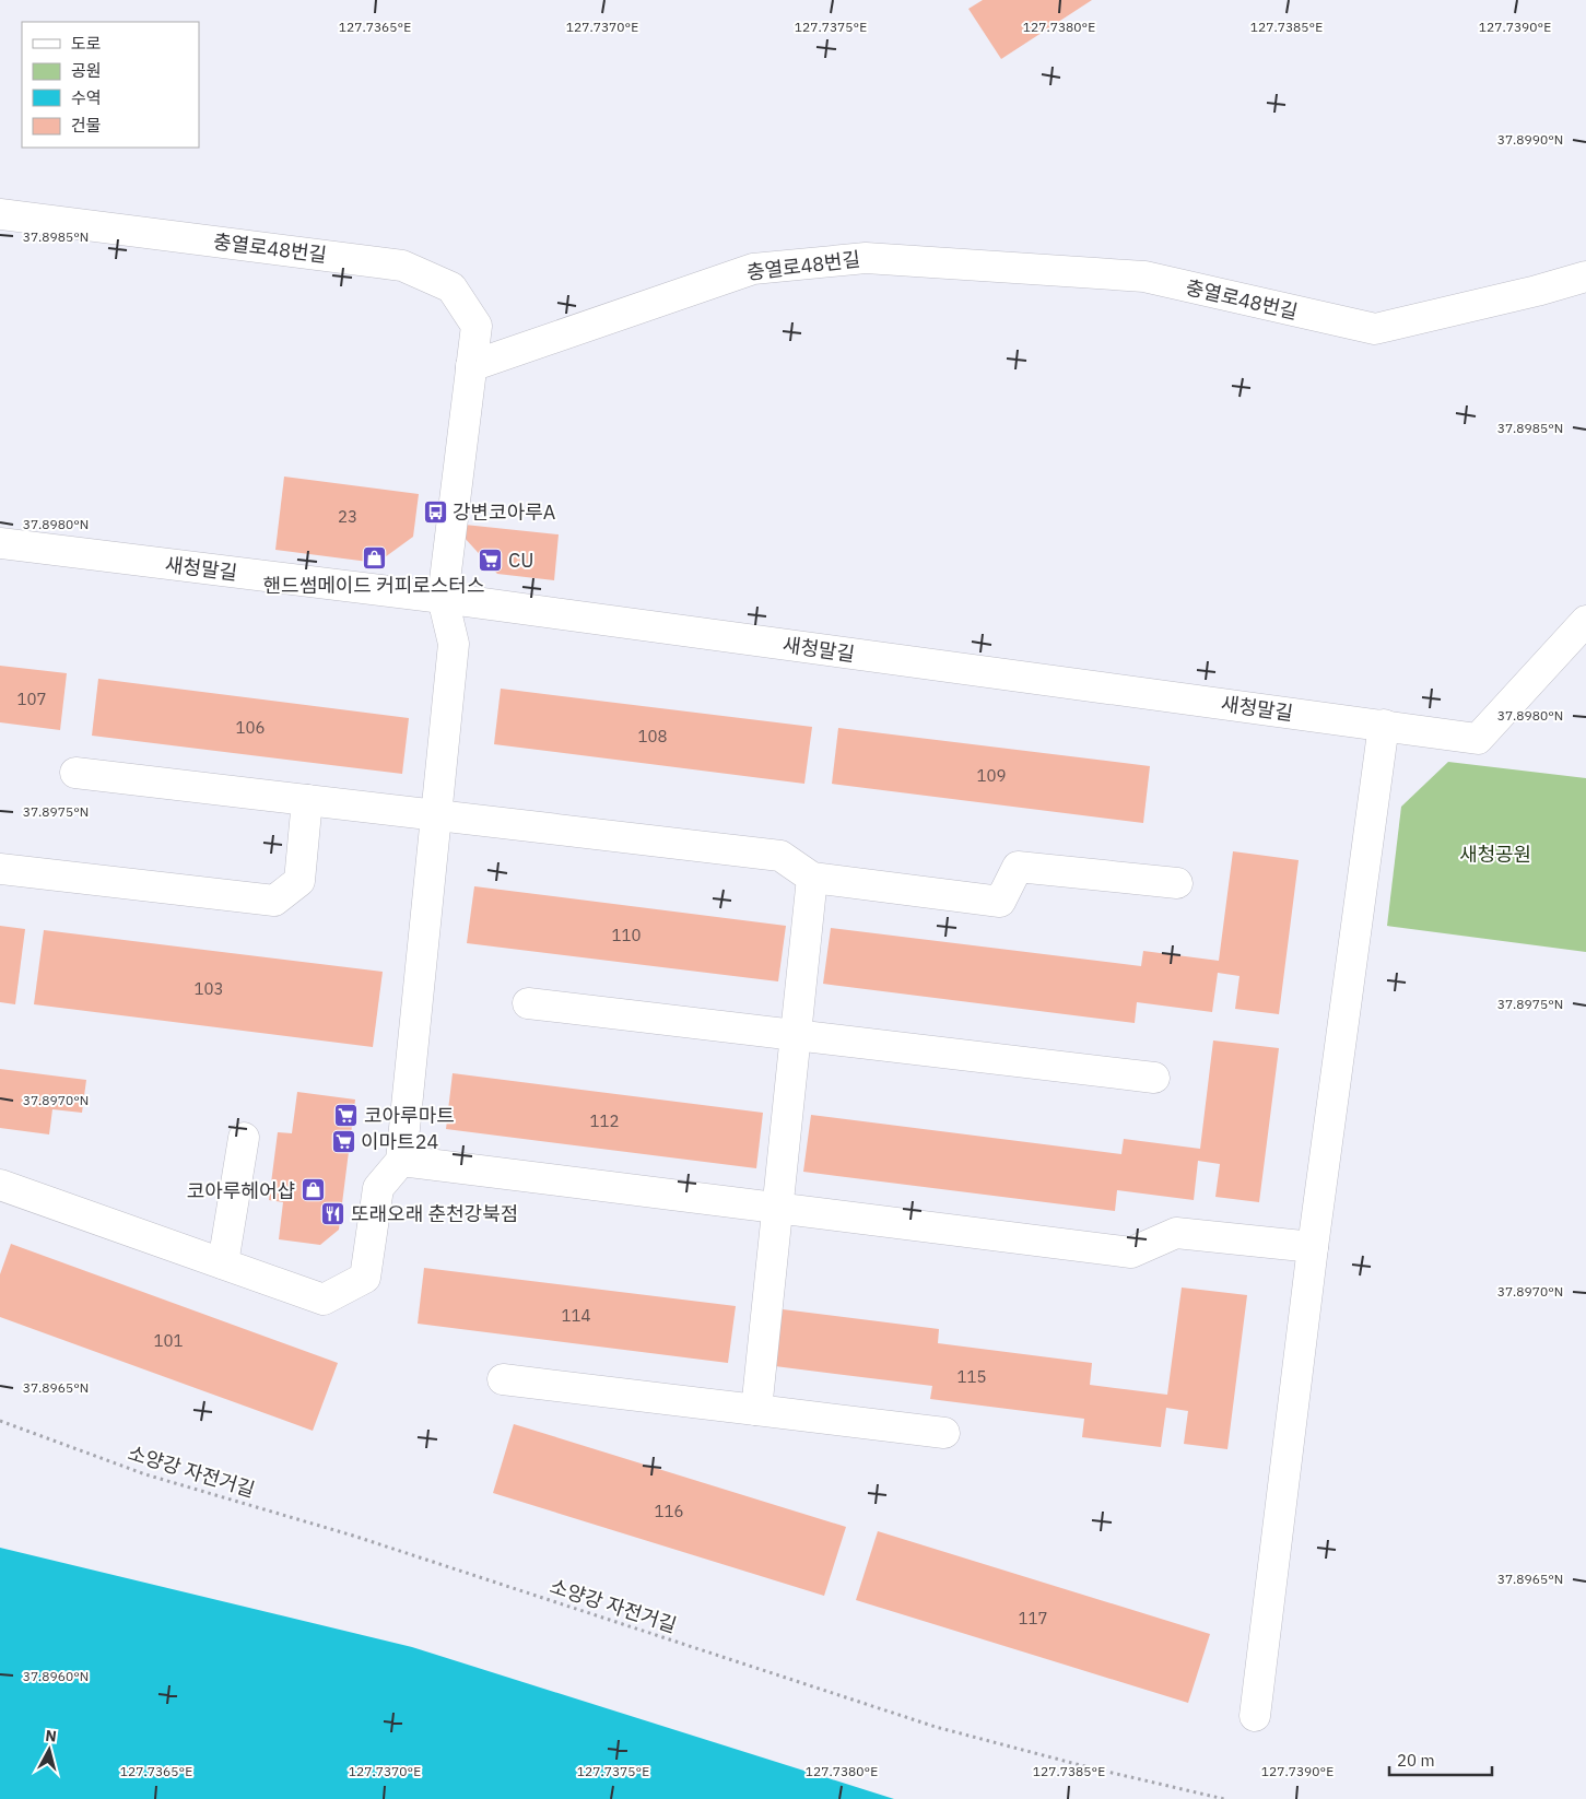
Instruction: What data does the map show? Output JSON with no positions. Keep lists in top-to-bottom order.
{
  "streets": {
    "street": ["충열로48번길", "새청말길"],
    "path": ["소양강 자전거길"]
  },
  "parks": ["새청공원"],
  "places": {
    "bus stop": ["강변코아루A"],
    "shop": ["핸드썸메이드 커피로스터스", "코아루헤어샵"],
    "supermarket": ["CU", "코아루마트", "이마트24"],
    "restaurant": ["또래오래 춘천강북점"]
  },
  "house_numbers": [
    "23",
    "107",
    "106",
    "108",
    "109",
    "110",
    "103",
    "112",
    "114",
    "101",
    "115",
    "116",
    "117"
  ],
  "legend": [
    "도로",
    "공원",
    "수역",
    "건물"
  ],
  "scale_bar": "20 m",
  "north": "top",
  "coordinates": [
    "127.7365°E",
    "127.7370°E",
    "127.7375°E",
    "127.7380°E",
    "127.7385°E",
    "127.7390°E",
    "37.8990°N",
    "37.8985°N",
    "37.8980°N",
    "37.8975°N",
    "37.8970°N",
    "37.8965°N",
    "37.8960°N"
  ]
}
